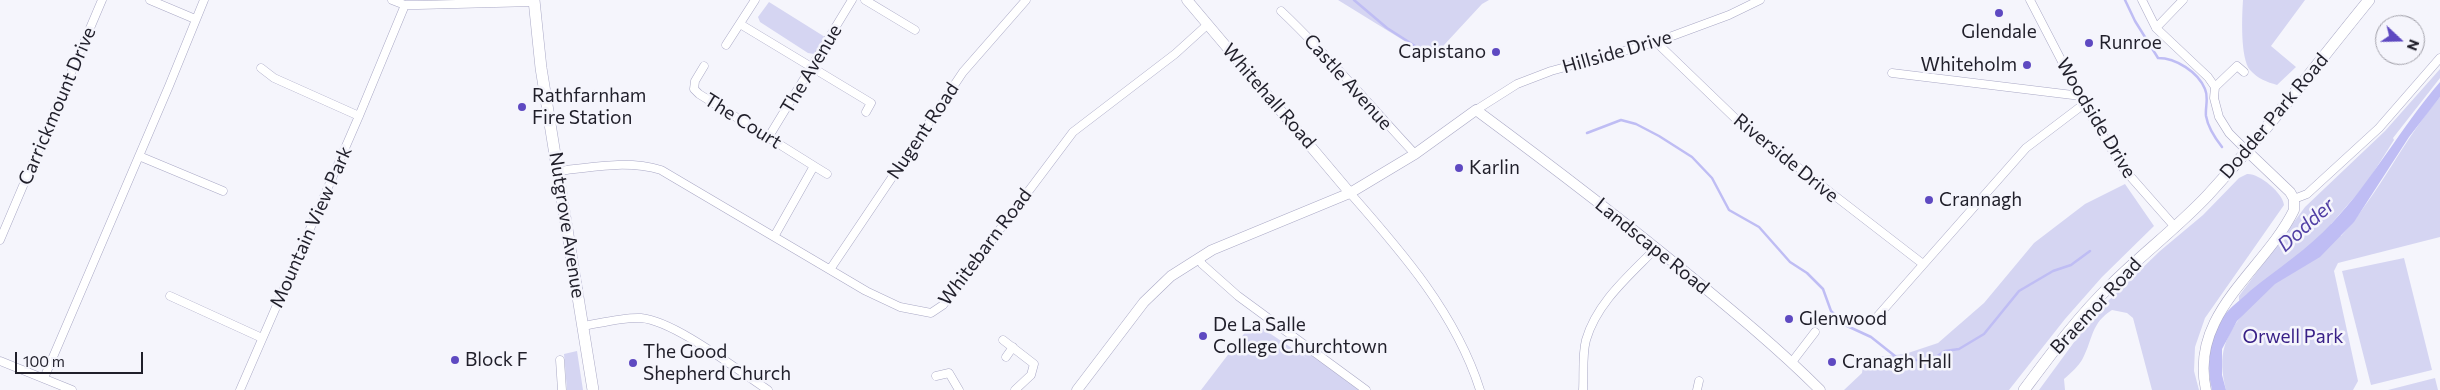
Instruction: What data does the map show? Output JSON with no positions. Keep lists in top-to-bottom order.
{
  "streets": {
    "main road": ["Dodder Park Road", "Nutgrove Avenue", "Braemor Road"],
    "street": [
      "Hillside Drive",
      "The Avenue",
      "Castle Avenue",
      "Whitehall Road",
      "Carrickmount Drive",
      "Woodside Drive",
      "The Court",
      "Nugent Road",
      "Riverside Drive",
      "Mountain View Park",
      "Landscape Road",
      "Whitebarn Road"
    ]
  },
  "crossings": [
    ["Hillside Drive", "Riverside Drive"],
    ["Hillside Drive", "Landscape Road"],
    ["The Avenue", "The Court"],
    ["Whitehall Road", "Whitebarn Road"],
    ["Dodder Park Road", "Woodside Drive"],
    ["Dodder Park Road", "Braemor Road"],
    ["Woodside Drive", "Braemor Road"],
    ["Nugent Road", "Whitebarn Road"],
    ["Nutgrove Avenue", "Whitebarn Road"]
  ],
  "water": ["Dodder"],
  "parks": ["Orwell Park"],
  "places": [
    "Glendale",
    "Runroe",
    "Capistano",
    "Whiteholm",
    "Rathfarnham Fire Station",
    "Karlin",
    "Crannagh",
    "Glenwood",
    "De La Salle College Churchtown",
    "Block F",
    "Cranagh Hall",
    "The Good Shepherd Church"
  ],
  "scale_bar": "100 m",
  "north": "right"
}
